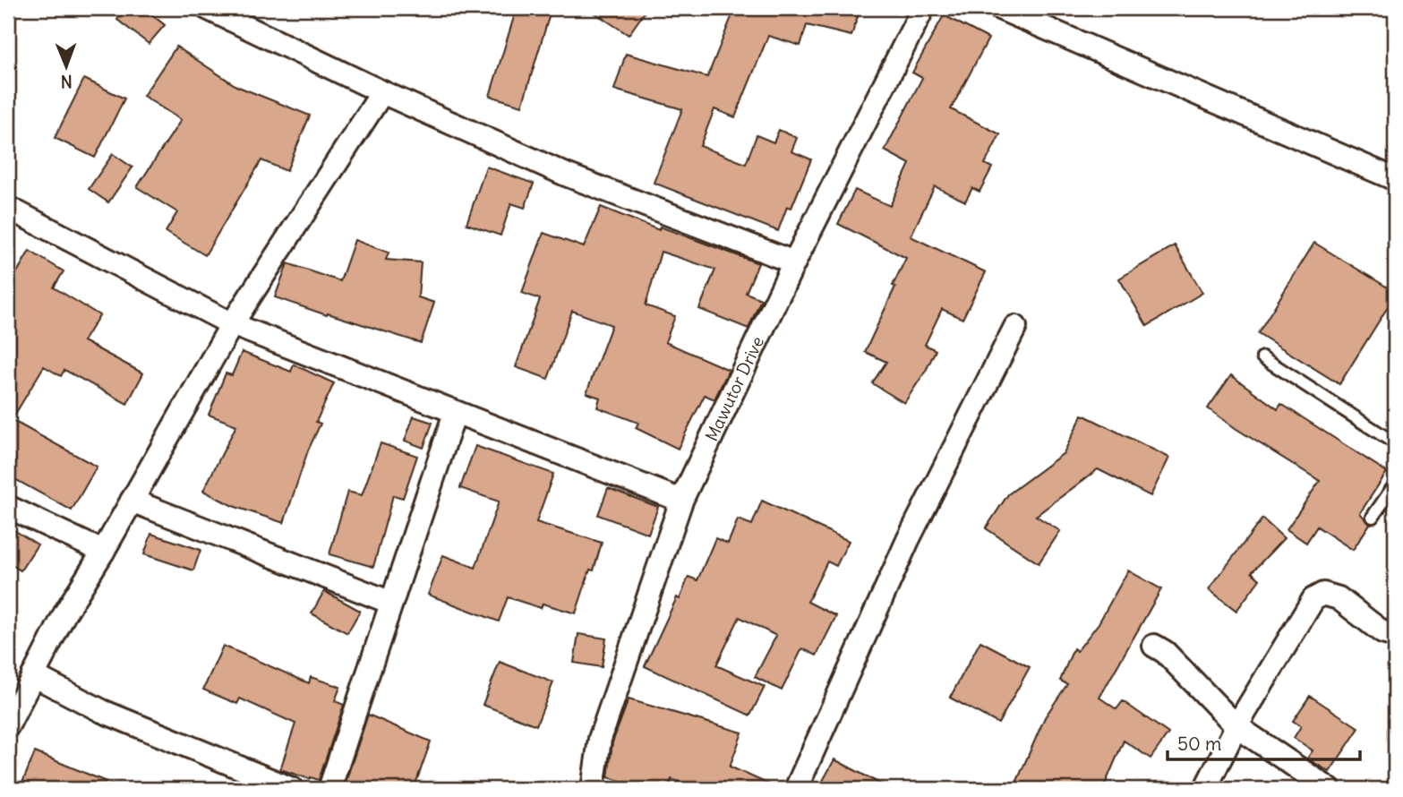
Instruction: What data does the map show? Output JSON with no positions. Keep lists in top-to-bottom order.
{
  "streets": {
    "street": ["Mawutor Drive"]
  },
  "scale_bar": "50 m",
  "north": "bottom"
}
